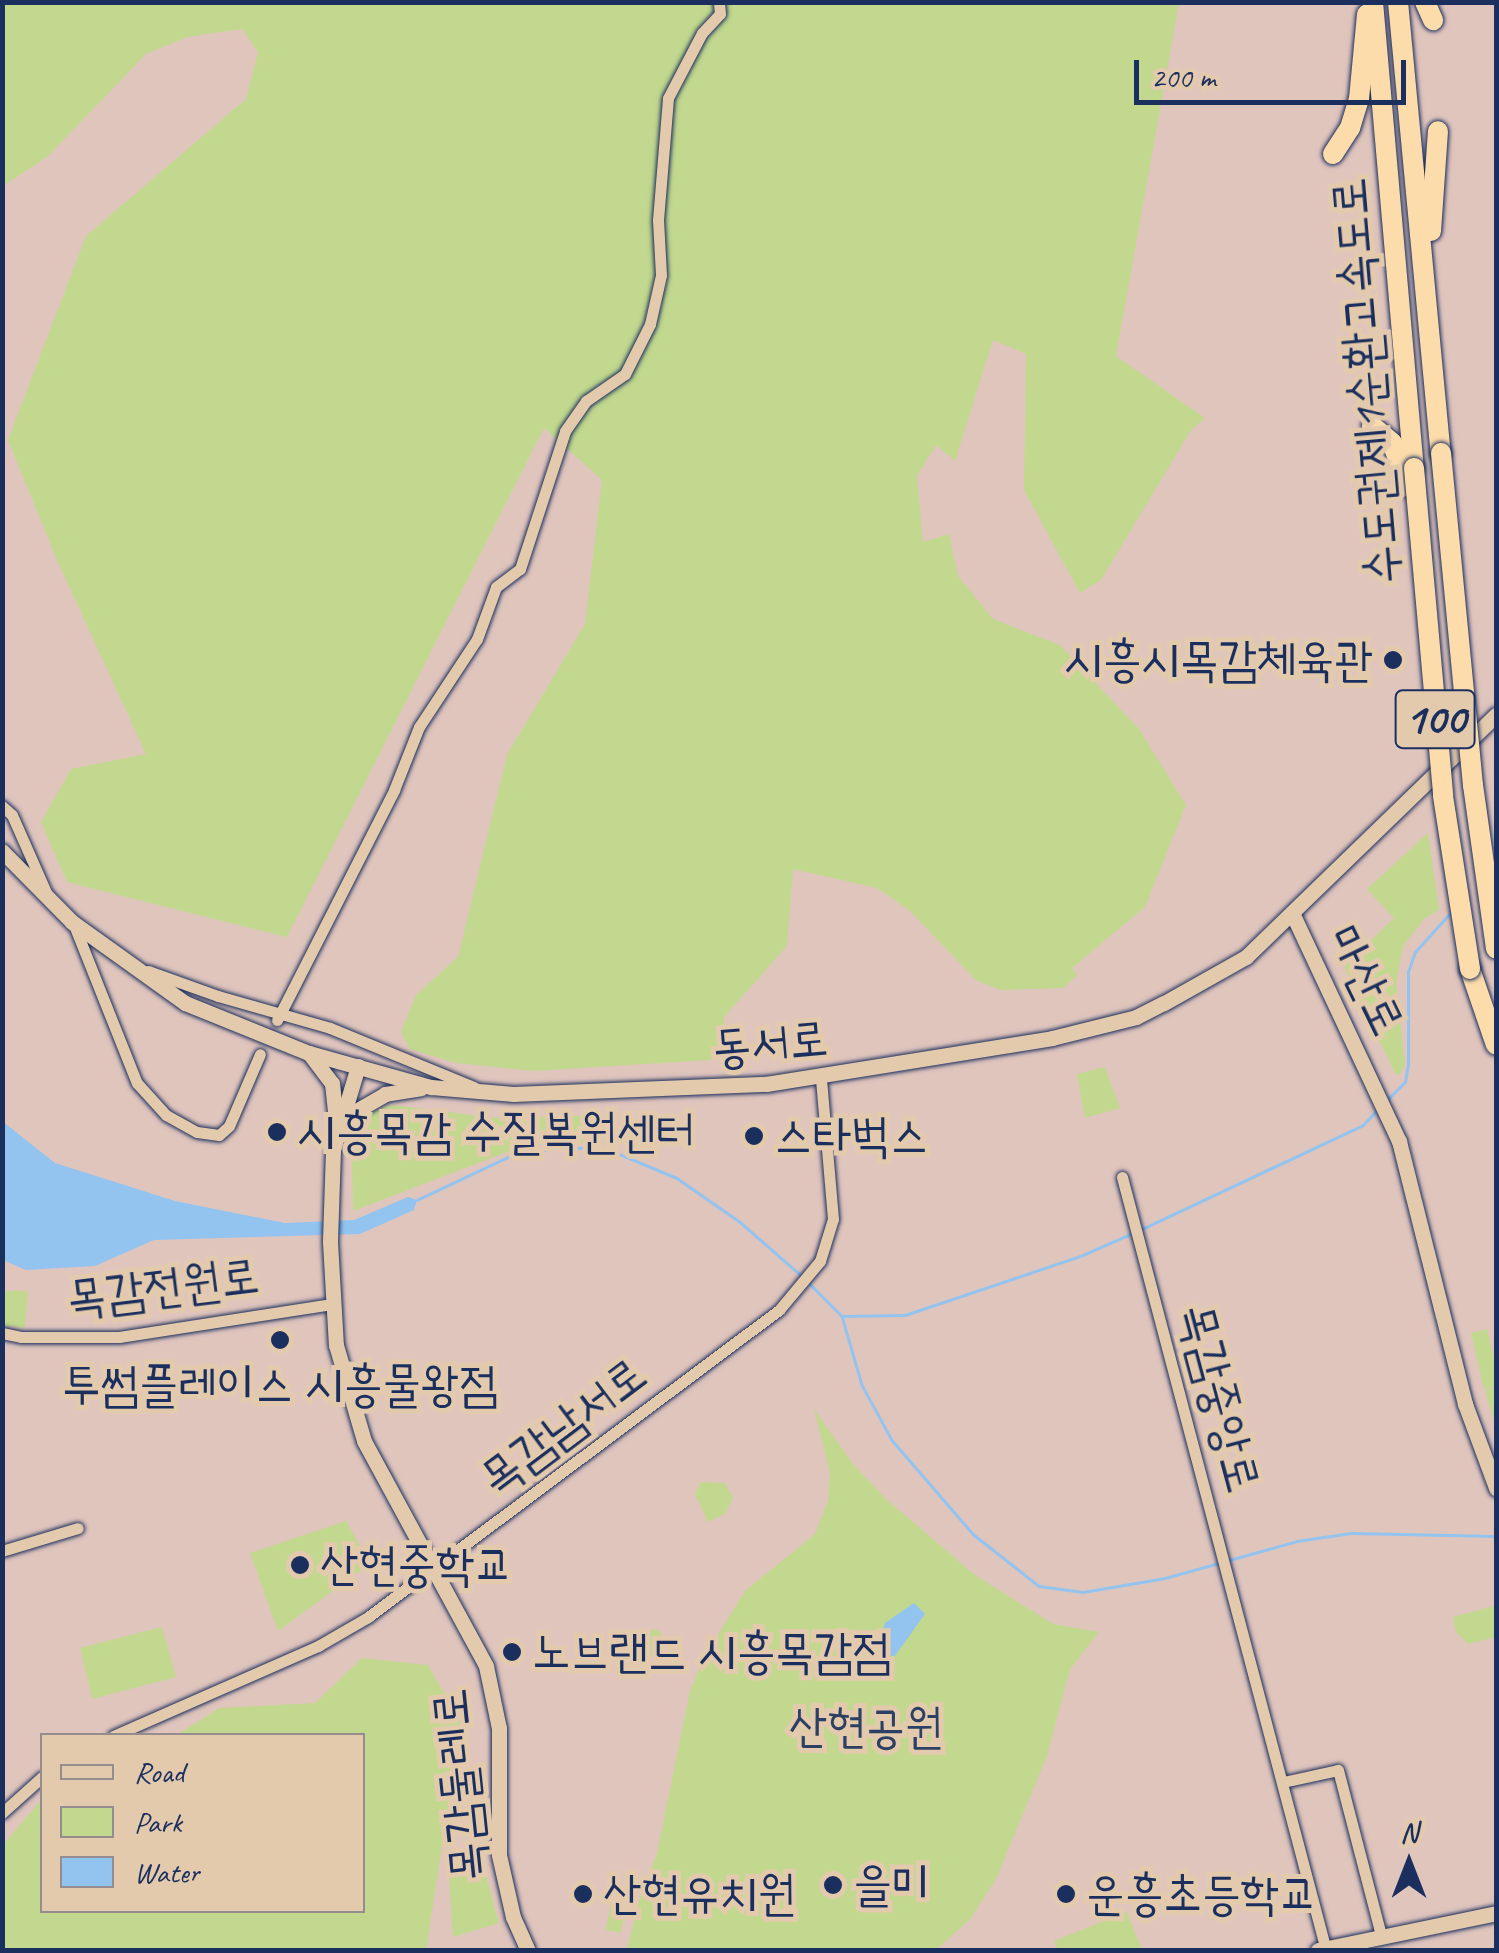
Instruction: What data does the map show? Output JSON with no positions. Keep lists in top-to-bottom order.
{
  "streets": {
    "highway": ["수도권제1순환고속도로", "100"],
    "street": [
      "마산로",
      "동서로",
      "목감전원로",
      "목감중앙로",
      "목감남서로",
      "목감둘레로"
    ]
  },
  "crossings": [
    ["마산로", "동서로"],
    ["동서로", "목감남서로"],
    ["목감전원로", "목감둘레로"],
    ["목감남서로", "목감둘레로"]
  ],
  "parks": ["산현공원"],
  "places": [
    "시흥시목감체육관",
    "시흥목감 수질복원센터",
    "스타벅스",
    "투썸플레이스 시흥물왕점",
    "산현중학교",
    "노브랜드 시흥목감점",
    "을미",
    "산현유치원",
    "운흥초등학교"
  ],
  "legend": ["Road", "Park", "Water"],
  "scale_bar": "200 m",
  "north": "top"
}
